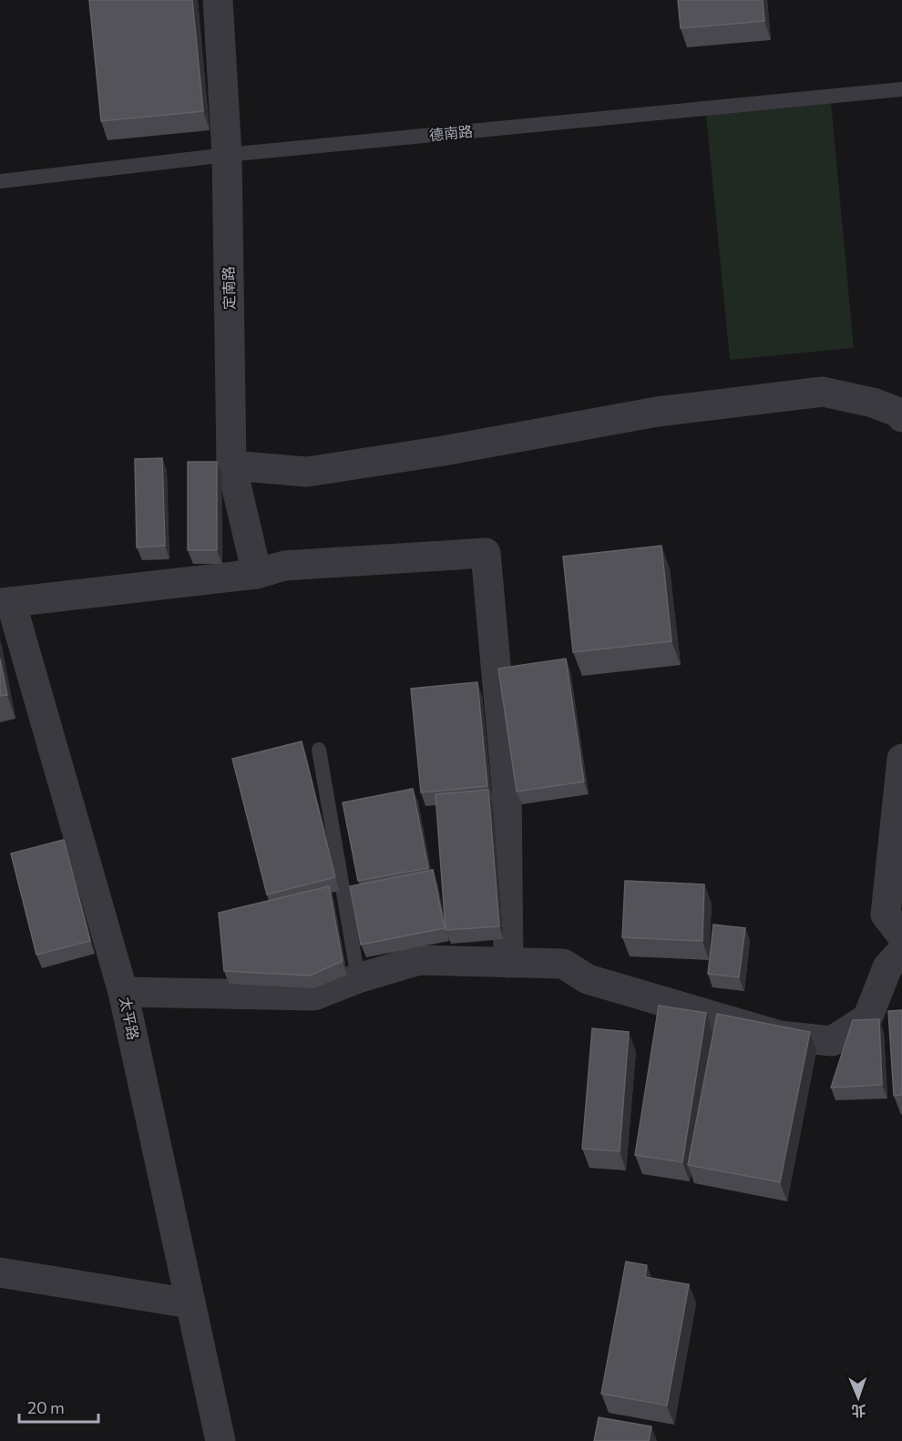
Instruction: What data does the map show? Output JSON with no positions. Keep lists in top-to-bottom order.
{
  "streets": {
    "street": ["定南路", "太平路"],
    "lane": ["德南路"]
  },
  "crossings": [
    ["德南路", "定南路"]
  ],
  "scale_bar": "20 m",
  "north": "bottom"
}
